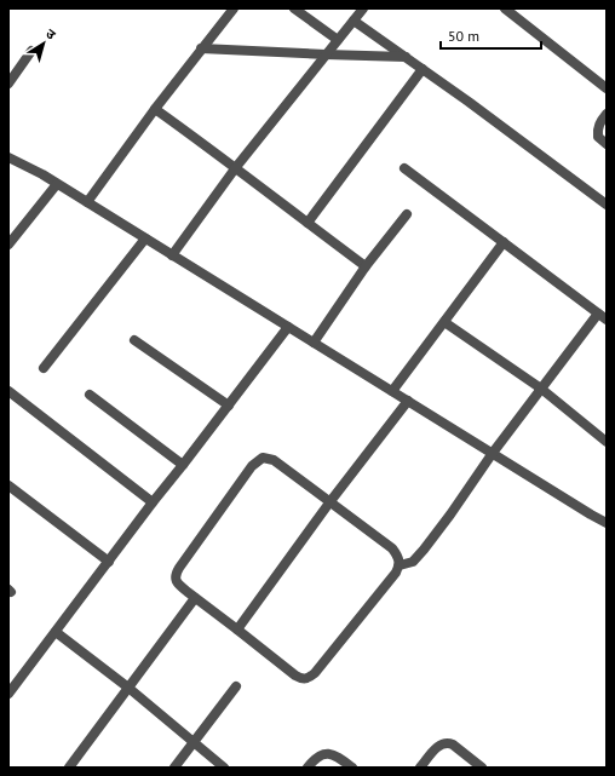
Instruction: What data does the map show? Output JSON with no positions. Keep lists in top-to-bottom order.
{
  "scale_bar": "50 m",
  "north": "top right"
}
